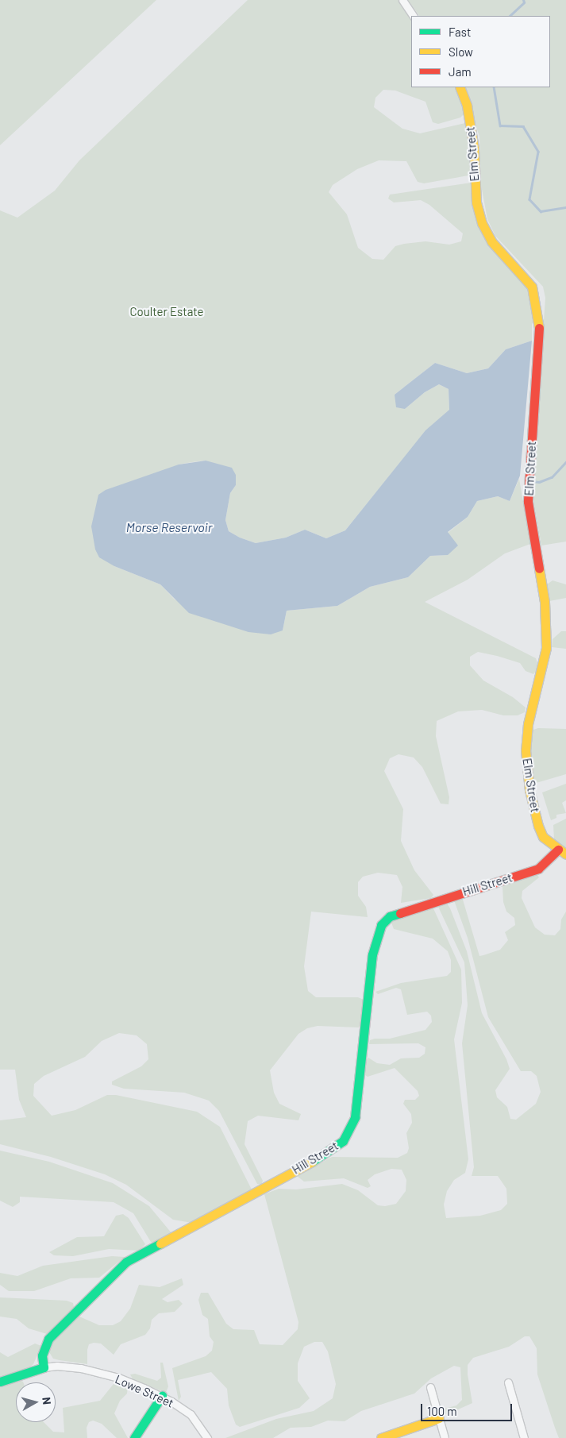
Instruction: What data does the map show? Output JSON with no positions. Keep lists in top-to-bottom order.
{
  "streets": {
    "street": ["Elm Street", "Hill Street", "Lowe Street"]
  },
  "crossings": [
    ["Elm Street", "Hill Street"],
    ["Hill Street", "Lowe Street"]
  ],
  "water": ["Morse Reservoir"],
  "parks": ["Coulter Estate"],
  "legend": ["Fast", "Slow", "Jam"],
  "scale_bar": "100 m",
  "north": "right"
}
